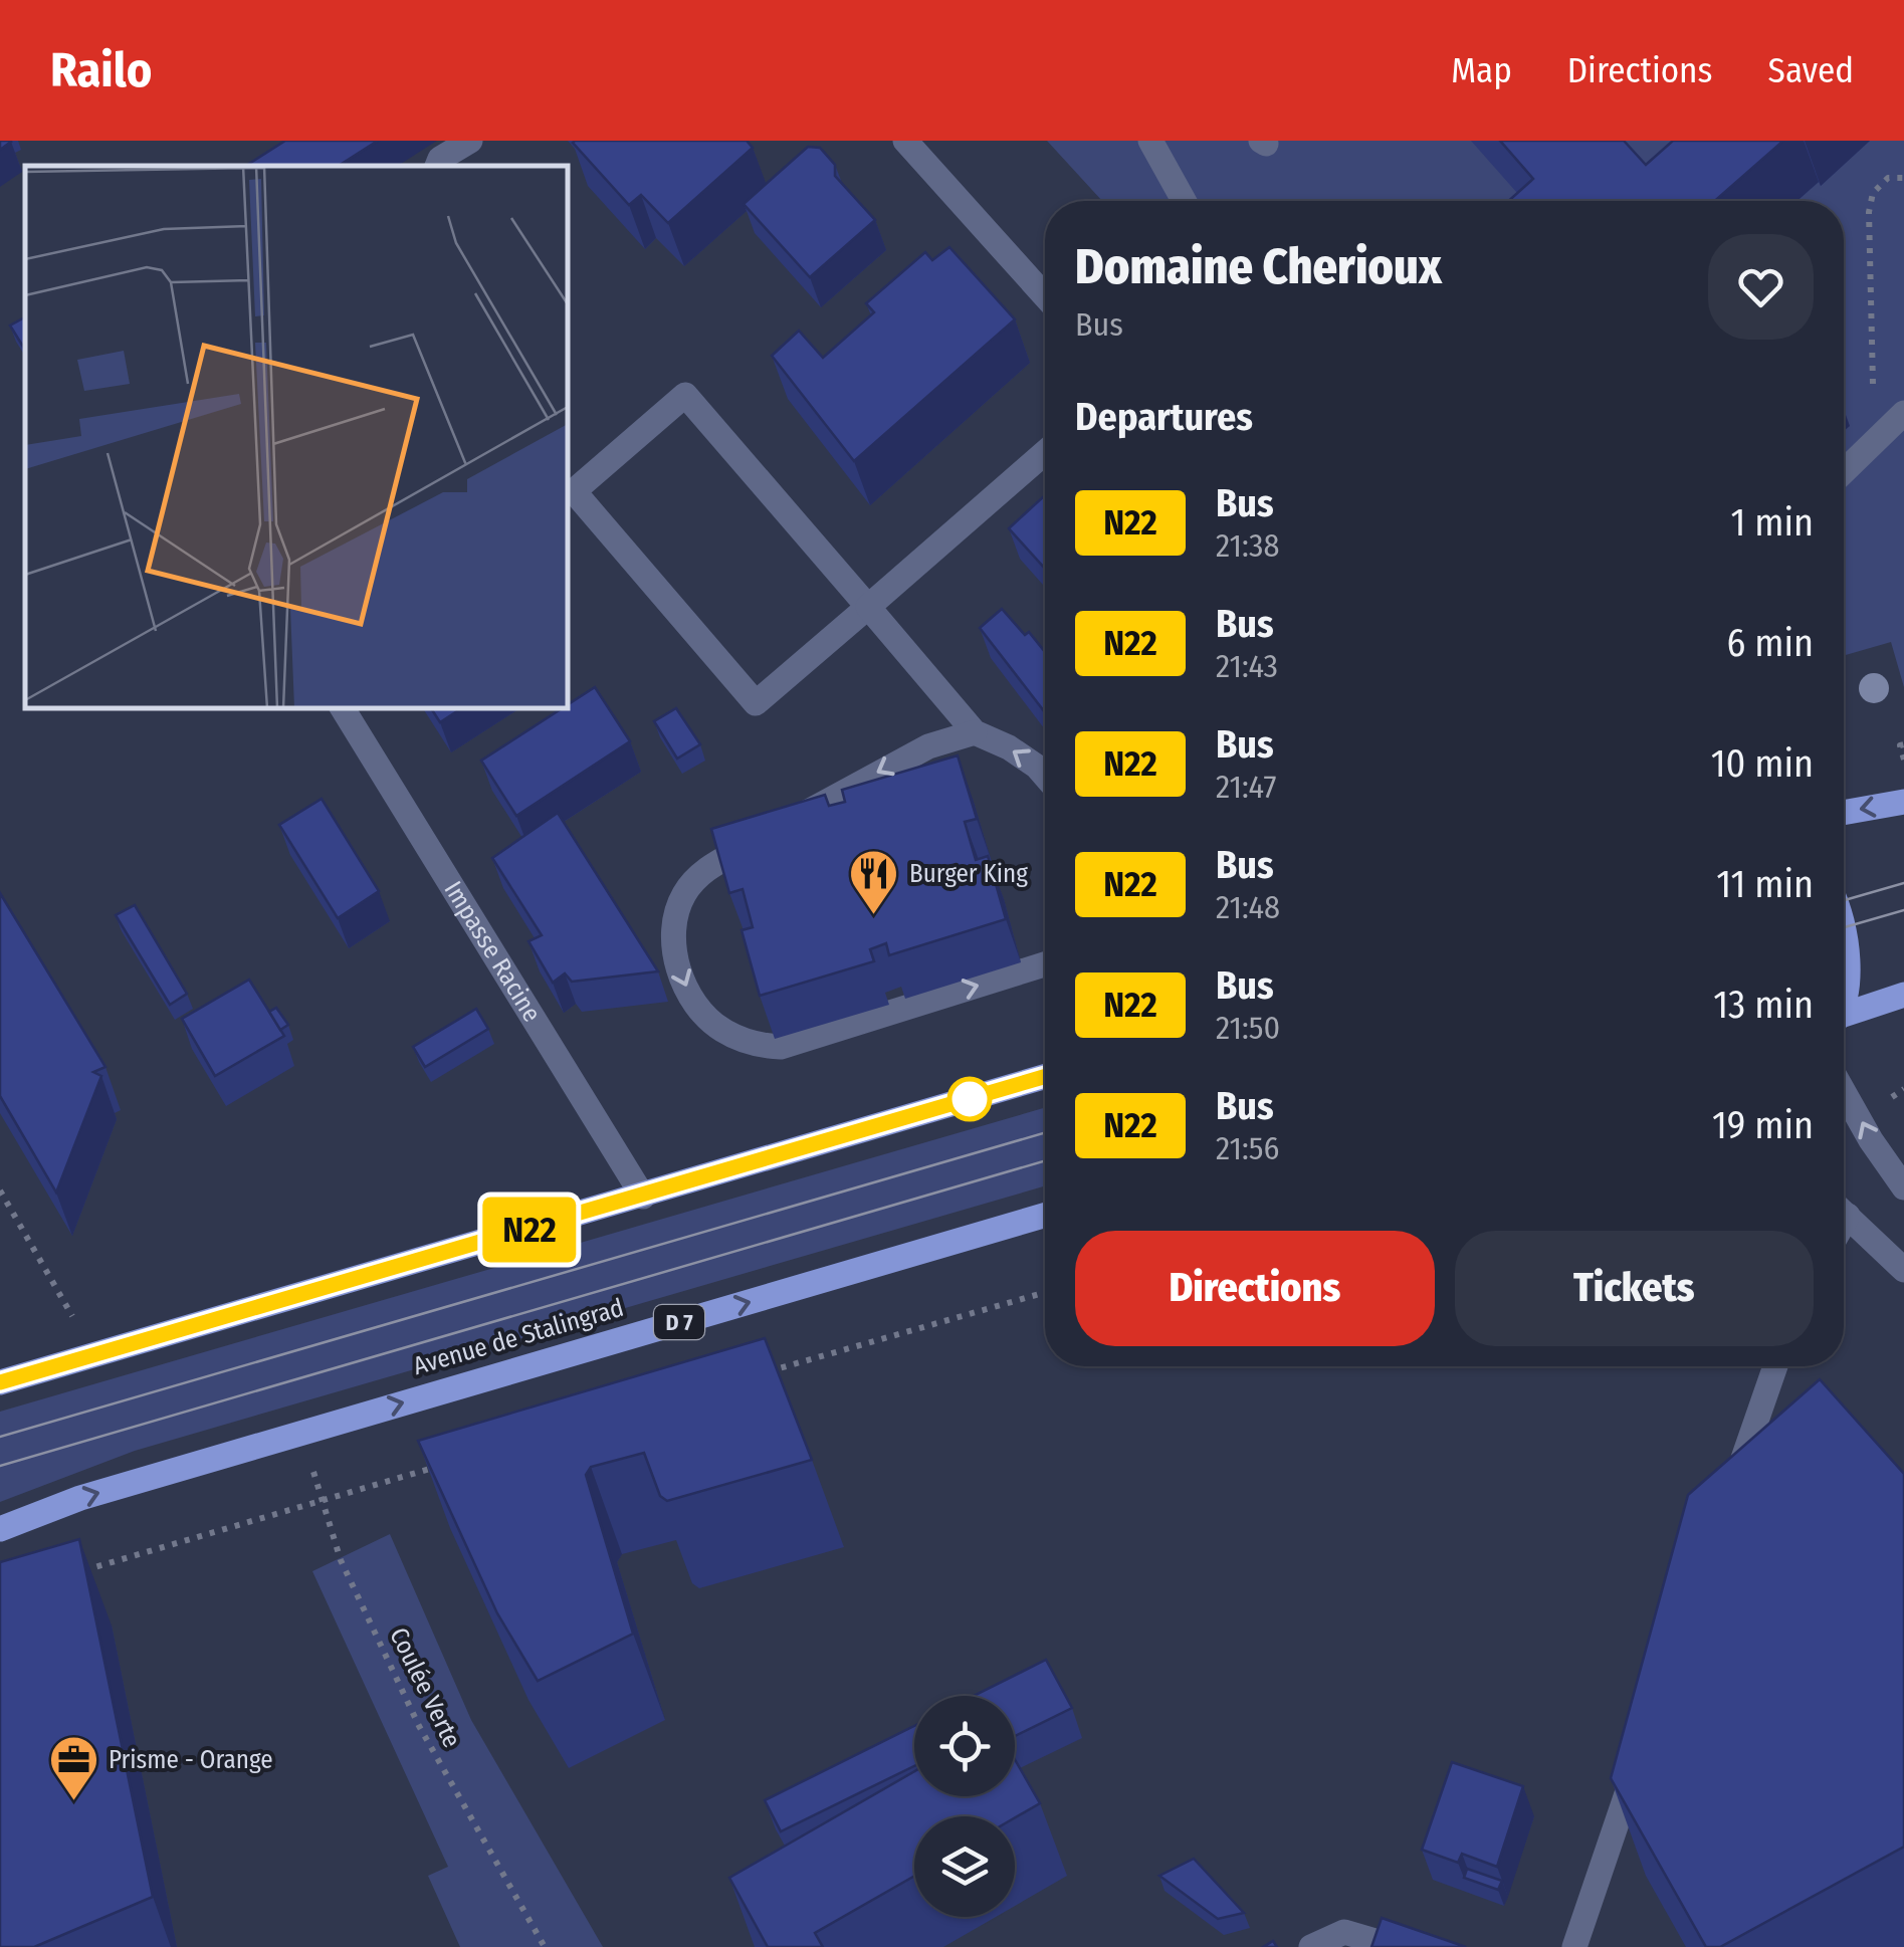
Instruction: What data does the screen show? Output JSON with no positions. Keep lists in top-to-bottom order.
{
  "streets": {
    "main road": ["D 7", "Avenue de Stalingrad"],
    "street": ["Impasse Racine"],
    "path": ["Coulée Verte"]
  },
  "crossings": [
    ["Avenue de Stalingrad", "Coulée Verte"]
  ],
  "places": {
    "restaurant": ["Burger King"],
    "office": ["Prisme - Orange"]
  },
  "lines": ["bus line N22"],
  "page": {
    "header": "Railo",
    "nav": ["Map", "Directions", "Saved"],
    "on_map": "N22",
    "heading": [
      ["Domaine Cherioux", "Bus"],
      "Departures"
    ],
    "list": [
      {
        "mark": "N22",
        "name": "Bus",
        "note": "21:38",
        "value": "1 min"
      },
      {
        "mark": "N22",
        "name": "Bus",
        "note": "21:43",
        "value": "6 min"
      },
      {
        "mark": "N22",
        "name": "Bus",
        "note": "21:47",
        "value": "10 min"
      },
      {
        "mark": "N22",
        "name": "Bus",
        "note": "21:48",
        "value": "11 min"
      },
      {
        "mark": "N22",
        "name": "Bus",
        "note": "21:50",
        "value": "13 min"
      },
      {
        "mark": "N22",
        "name": "Bus",
        "note": "21:56",
        "value": "19 min"
      }
    ],
    "buttons": ["Directions", "Tickets"]
  }
}
